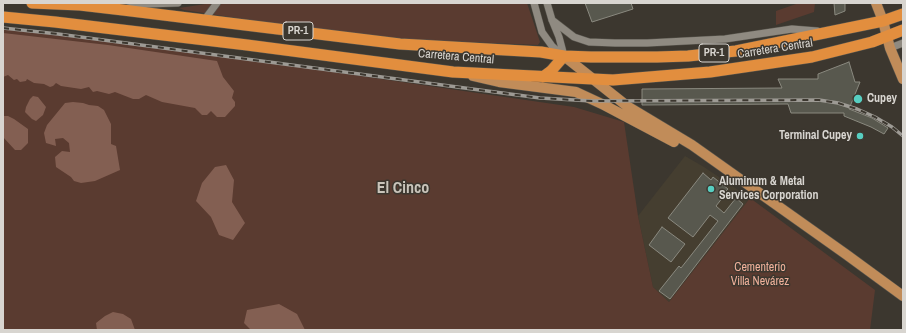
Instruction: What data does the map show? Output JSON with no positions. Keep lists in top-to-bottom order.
{
  "streets": {
    "highway": ["PR-1", "Carretera Central"]
  },
  "districts": ["El Cinco"],
  "parks": ["Cementerio Villa Nevárez"],
  "places": ["Cupey", "Terminal Cupey", "Aluminum & Metal Services Corporation"]
}
